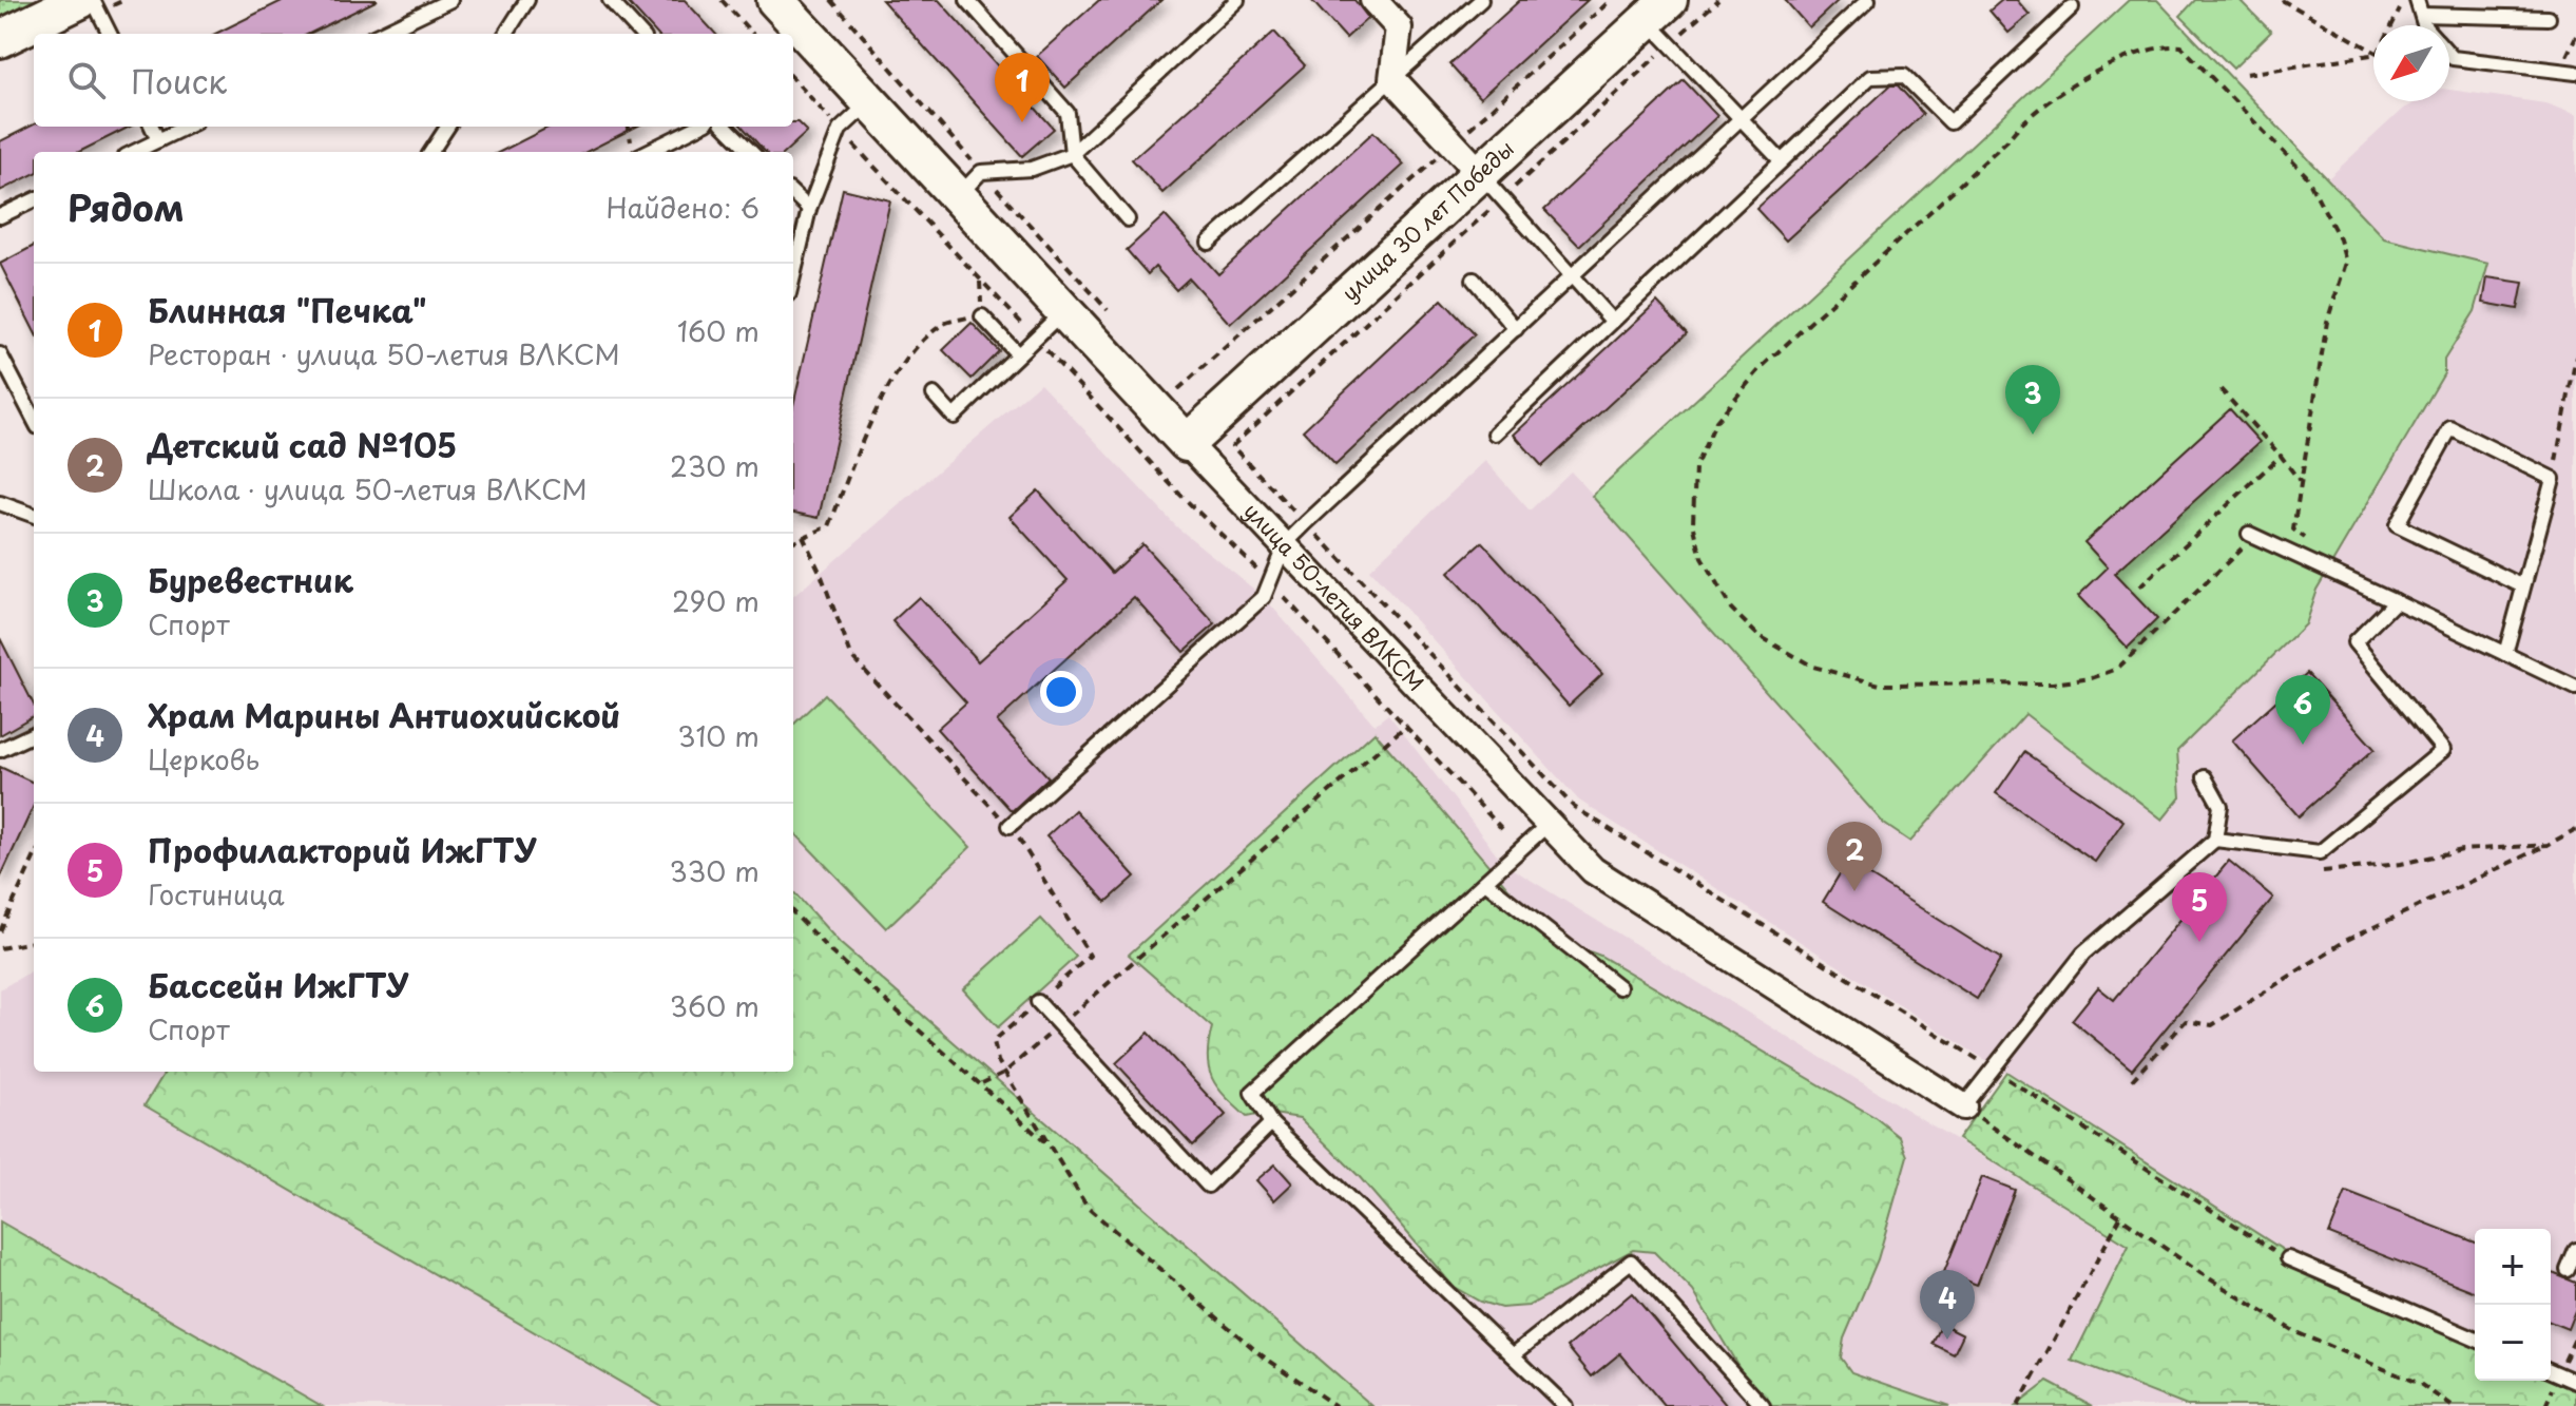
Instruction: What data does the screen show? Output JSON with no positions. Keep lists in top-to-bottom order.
{
  "streets": {
    "main road": ["улица 30 лет Победы", "улица 50-летия ВЛКСМ"]
  },
  "crossings": [
    ["улица 30 лет Победы", "улица 50-летия ВЛКСМ"]
  ],
  "north": "bottom left",
  "page": {
    "search": "Поиск",
    "pins": [
      "1",
      "3",
      "6",
      "2",
      "5",
      "4"
    ],
    "heading": ["Рядом", "Найдено: 6"],
    "list": [
      {
        "mark": "1",
        "name": "Блинная \"Печка\"",
        "note": "Ресторан · улица 50-летия ВЛКСМ",
        "value": "160 m"
      },
      {
        "mark": "2",
        "name": "Детский сад №105",
        "note": "Школа · улица 50-летия ВЛКСМ",
        "value": "230 m"
      },
      {
        "mark": "3",
        "name": "Буревестник",
        "note": "Спорт",
        "value": "290 m"
      },
      {
        "mark": "4",
        "name": "Храм Марины Антиохийской",
        "note": "Церковь",
        "value": "310 m"
      },
      {
        "mark": "5",
        "name": "Профилакторий ИжГТУ",
        "note": "Гостиница",
        "value": "330 m"
      },
      {
        "mark": "6",
        "name": "Бассейн ИжГТУ",
        "note": "Спорт",
        "value": "360 m"
      }
    ],
    "map_buttons": ["+", "−"]
  }
}
